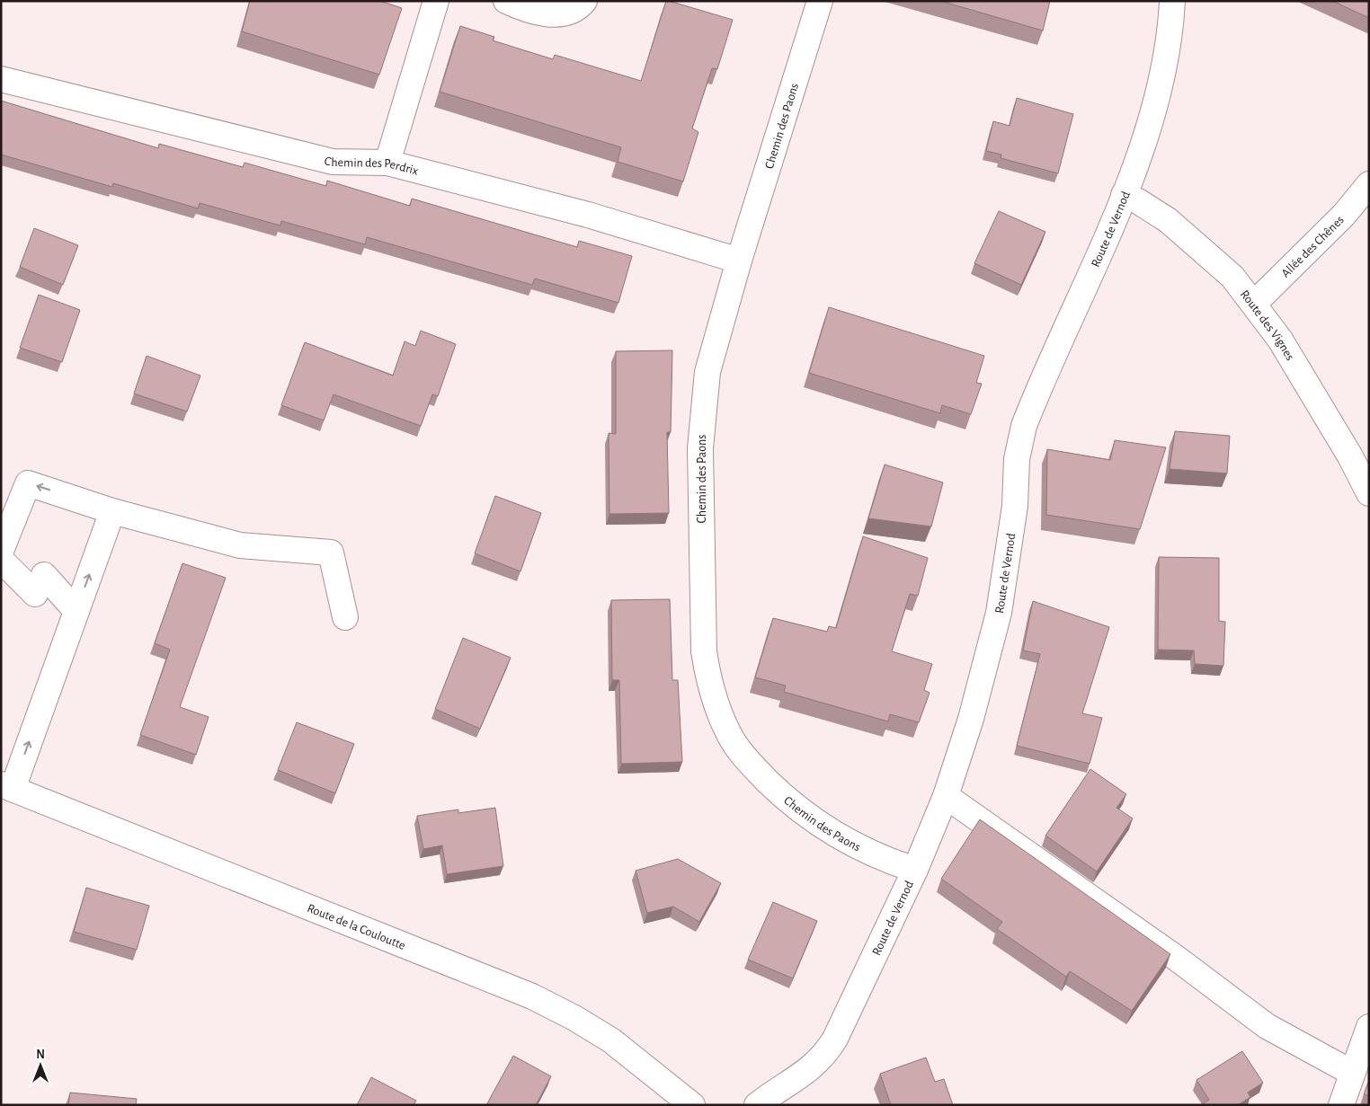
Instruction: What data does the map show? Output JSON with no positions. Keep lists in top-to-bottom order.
{
  "streets": {
    "street": [
      "Chemin des Paons",
      "Chemin des Perdrix",
      "Route de Vernod",
      "Allée des Chênes",
      "Route des Vignes",
      "Route de la Couloutte"
    ]
  },
  "crossings": [
    ["Chemin des Paons", "Chemin des Perdrix"],
    ["Chemin des Paons", "Route de Vernod"],
    ["Route de Vernod", "Route des Vignes"],
    ["Allée des Chênes", "Route des Vignes"]
  ],
  "north": "top"
}
